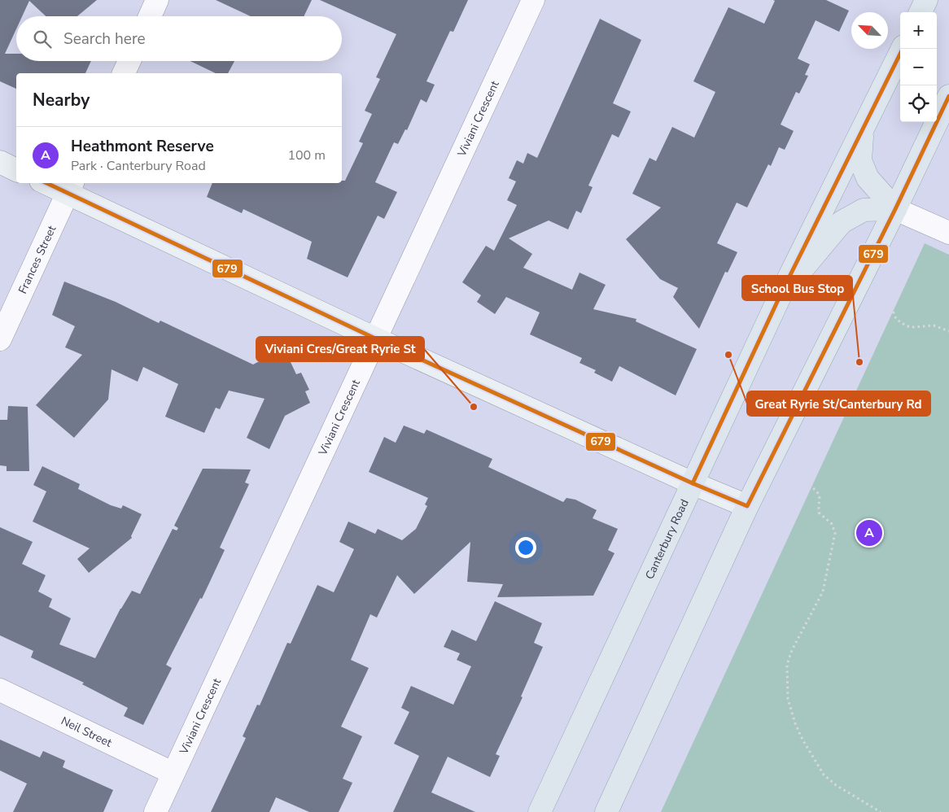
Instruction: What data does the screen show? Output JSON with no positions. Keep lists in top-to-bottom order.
{
  "streets": {
    "main road": ["Canterbury Road"],
    "street": ["Viviani Crescent", "Frances Street", "Neil Street"]
  },
  "crossings": [
    ["Viviani Crescent", "Neil Street"]
  ],
  "places": ["Great Ryrie St/Canterbury Rd", "School Bus Stop", "Viviani Cres/Great Ryrie St"],
  "lines": ["transit line 679"],
  "north": "top left",
  "page": {
    "map_buttons": ["+", "−"],
    "search": "Search here",
    "heading": "Nearby",
    "list": [
      {
        "mark": "A",
        "name": "Heathmont Reserve",
        "note": "Park · Canterbury Road",
        "value": "100 m"
      }
    ],
    "pins": "A"
  }
}
